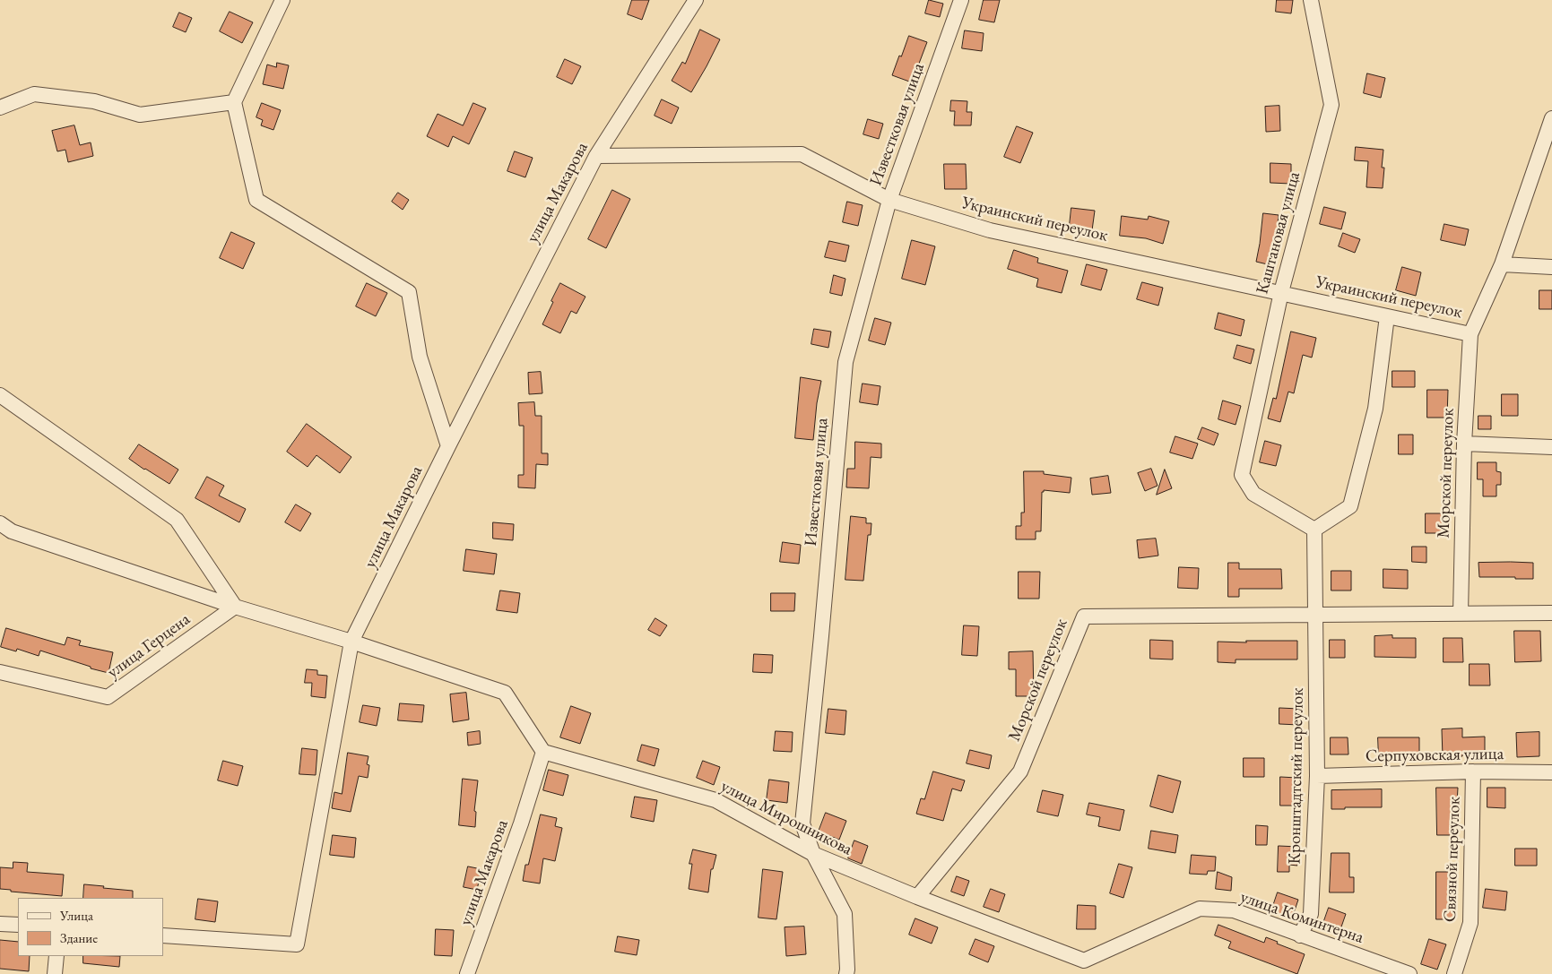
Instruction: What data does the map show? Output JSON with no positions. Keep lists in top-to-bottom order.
{
  "streets": {
    "street": [
      "Известковая улица",
      "улица Макарова",
      "Украинский переулок",
      "Каштановая улица",
      "Морской переулок",
      "улица Герцена",
      "Серпуховская улица",
      "Кронштадтский переулок",
      "улица Мирошникова",
      "Связной переулок",
      "улица Коминтерна"
    ]
  },
  "crossings": [
    ["Известковая улица", "Украинский переулок"],
    ["Известковая улица", "улица Мирошникова"],
    ["улица Макарова", "Украинский переулок"],
    ["улица Макарова", "улица Мирошникова"],
    ["Украинский переулок", "Каштановая улица"],
    ["Украинский переулок", "Морской переулок"],
    ["Морской переулок", "Кронштадтский переулок"],
    ["Морской переулок", "улица Мирошникова"],
    ["Серпуховская улица", "Кронштадтский переулок"],
    ["Серпуховская улица", "Связной переулок"],
    ["Кронштадтский переулок", "улица Коминтерна"],
    ["улица Мирошникова", "улица Коминтерна"]
  ],
  "legend": ["Улица", "Здание"]
}
